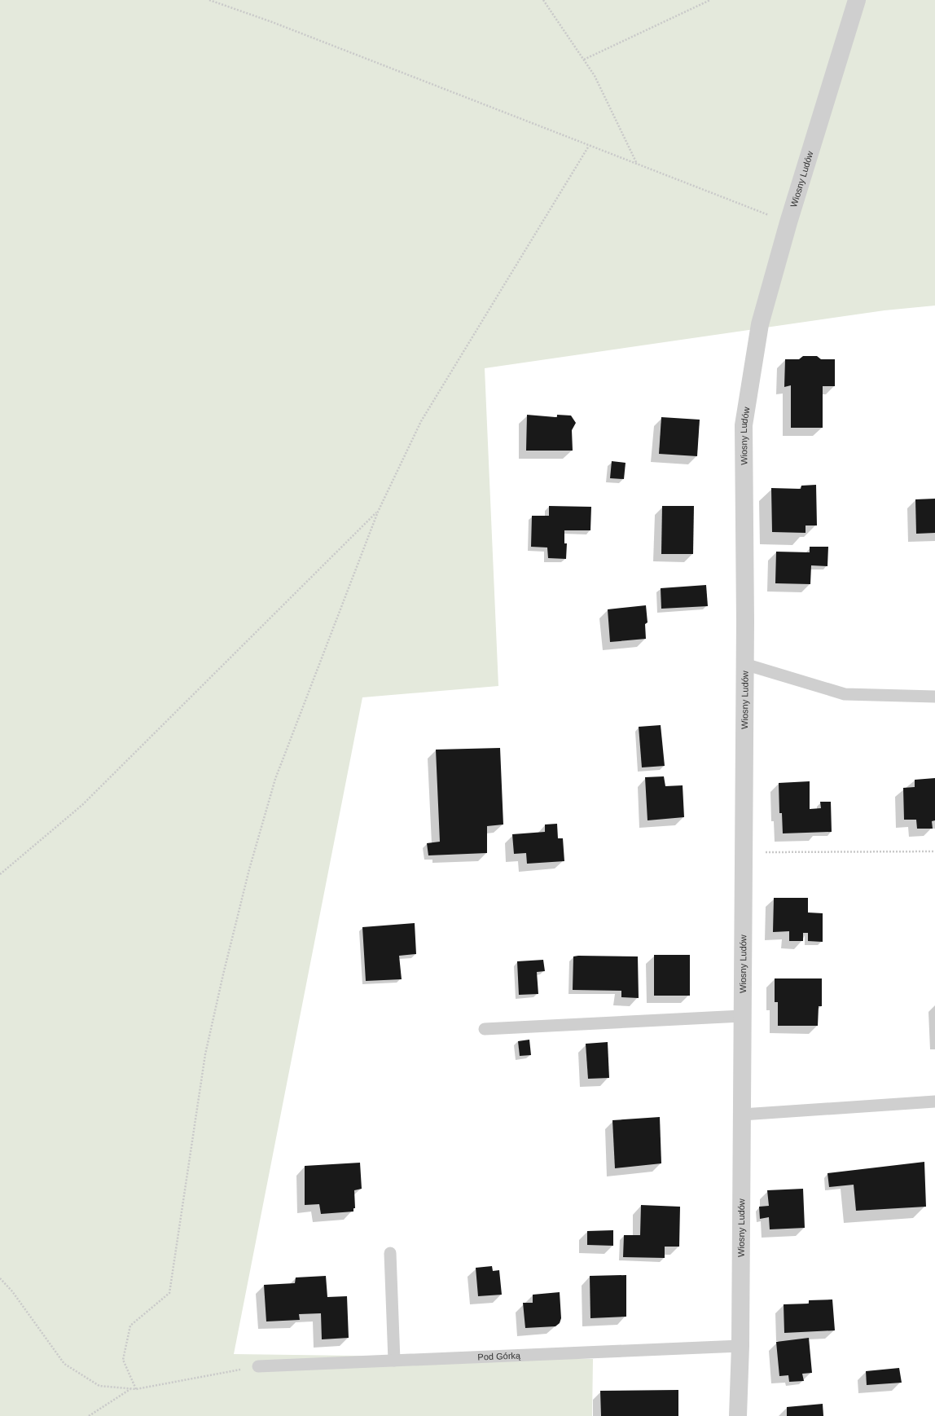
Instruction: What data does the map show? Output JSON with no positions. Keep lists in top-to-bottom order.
{
  "streets": {
    "street": ["Wiosny Ludów"],
    "lane": ["Pod Górką"]
  },
  "crossings": [
    ["Wiosny Ludów", "Pod Górką"]
  ]
}
